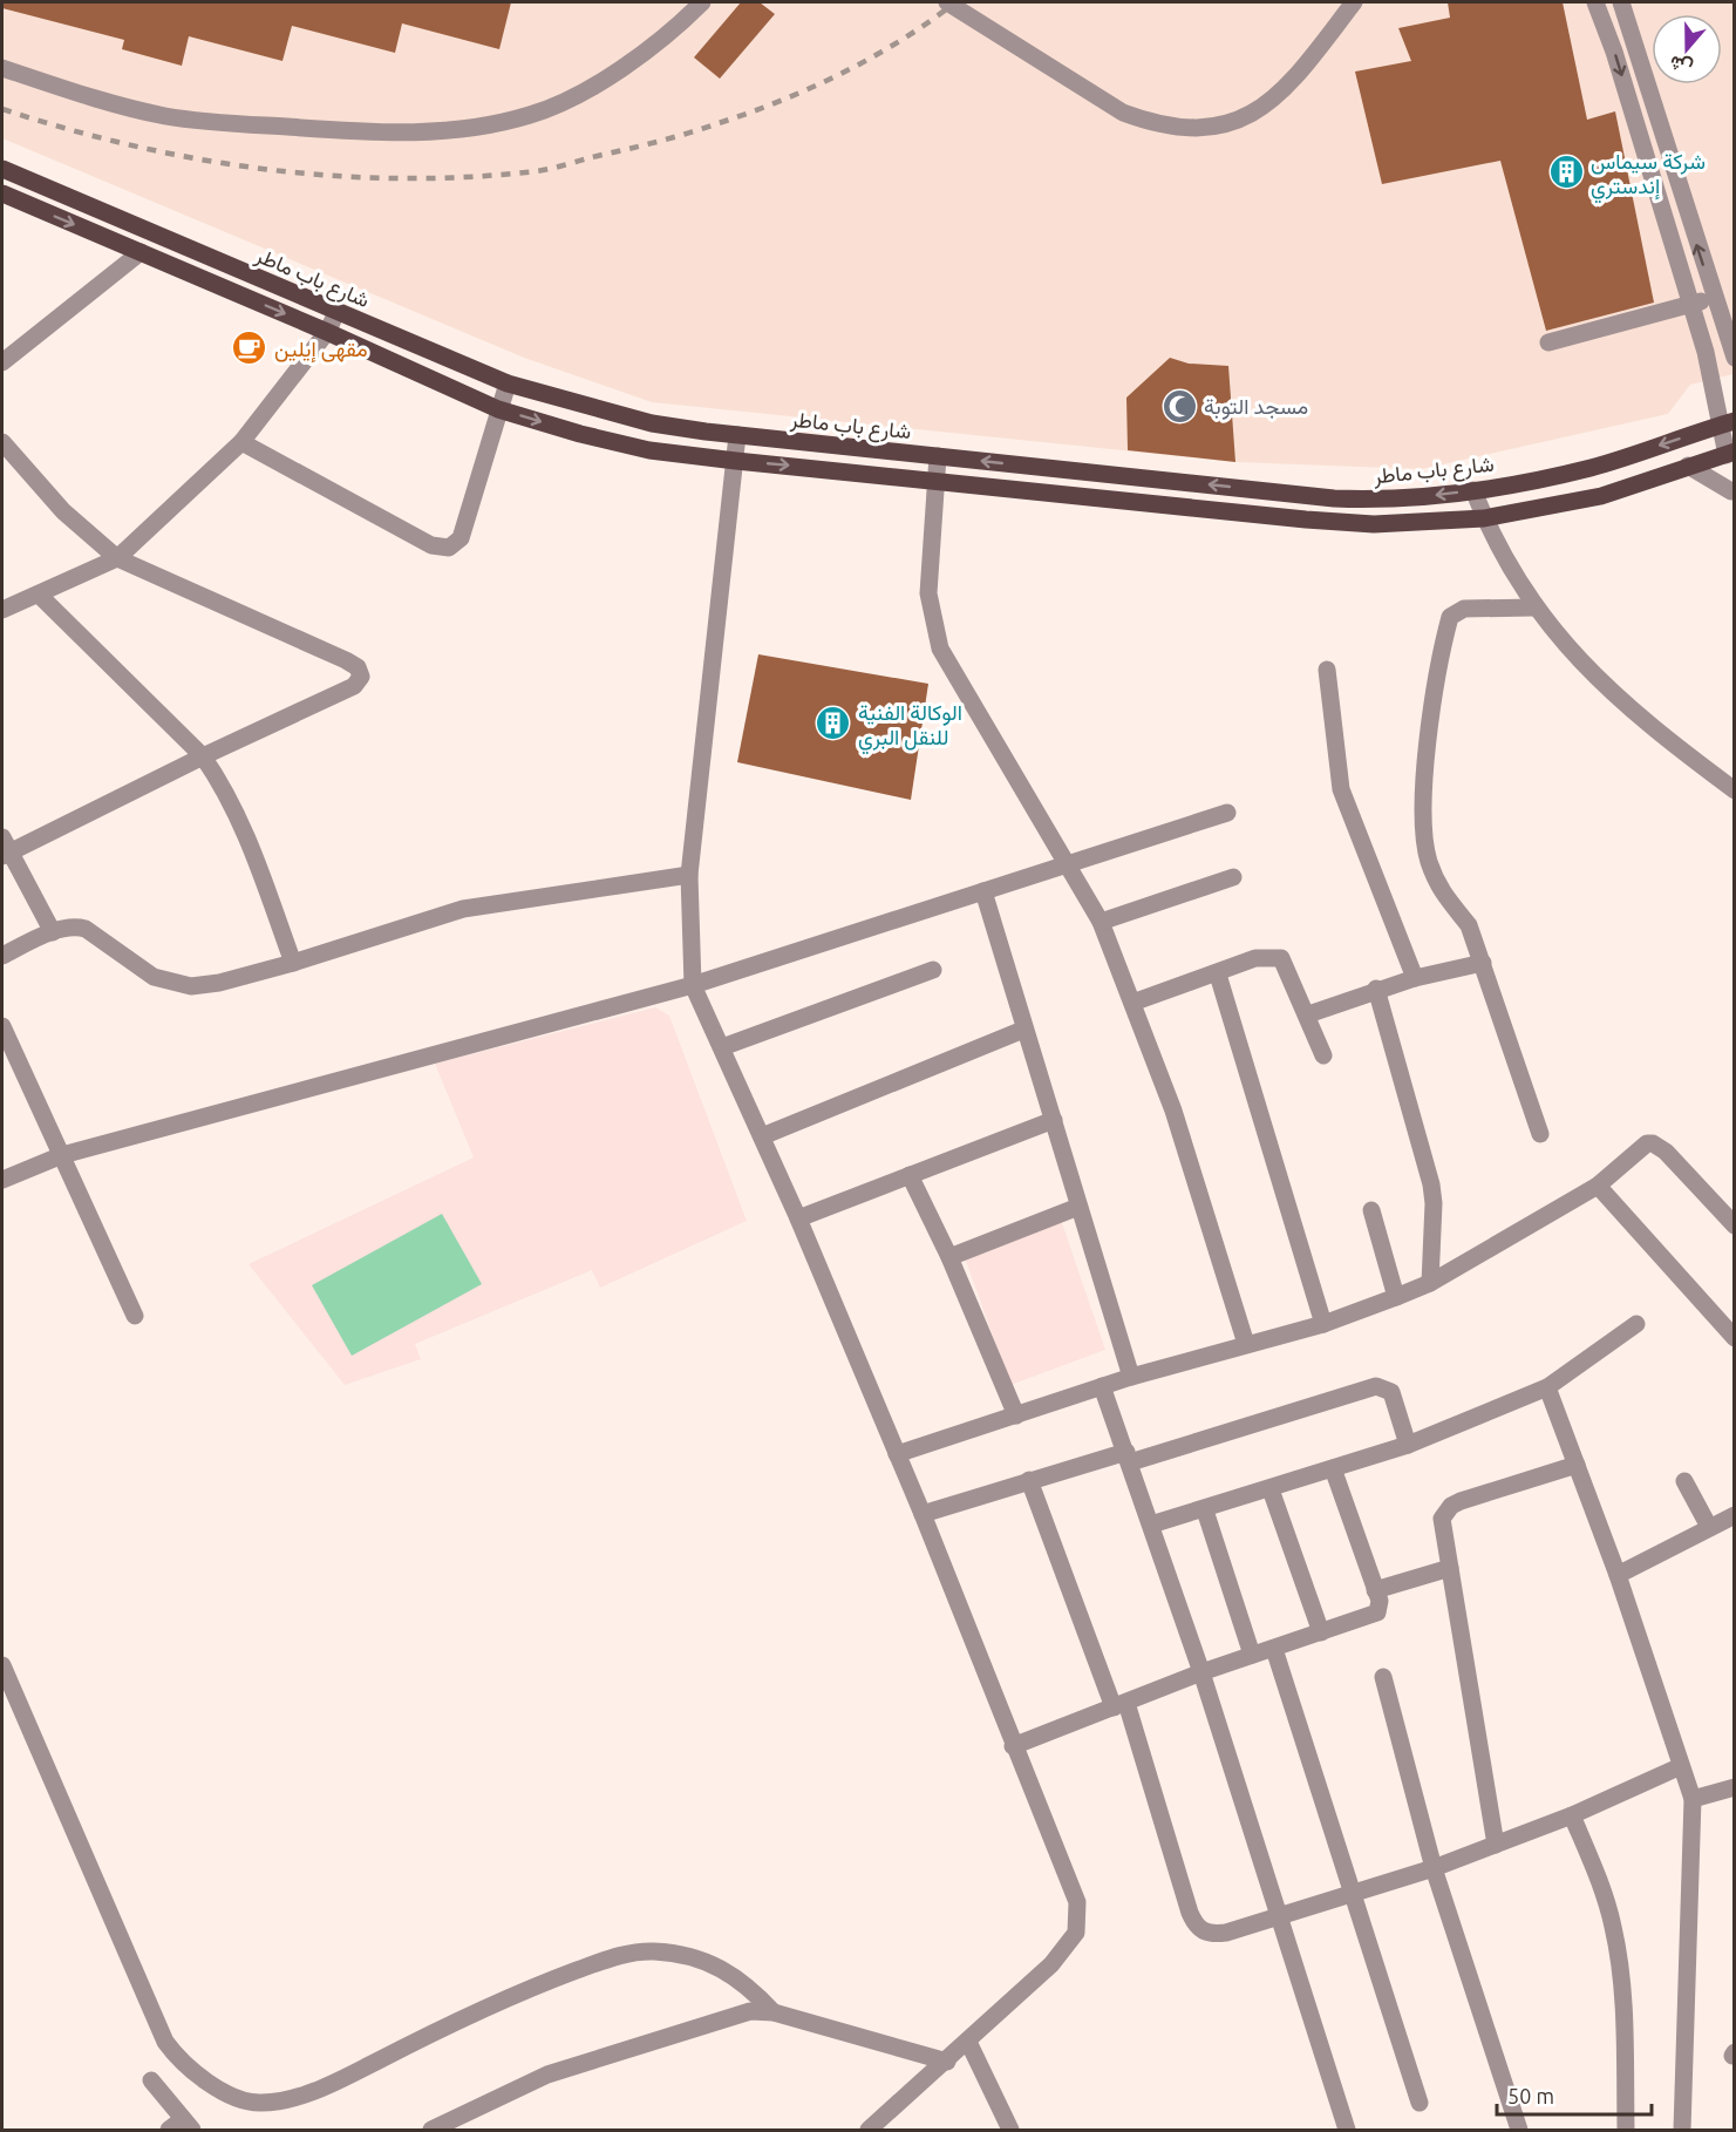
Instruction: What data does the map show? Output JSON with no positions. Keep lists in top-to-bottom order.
{
  "streets": {
    "main road": ["شارع باب ماطر"]
  },
  "places": {
    "building": ["شركة سيماس إندستري", "الوكالة الفنية للنقل البري"],
    "cafe": ["مقهى إيلين"],
    "mosque": ["مسجد التوبة"]
  },
  "scale_bar": "50 m",
  "north": "bottom"
}
